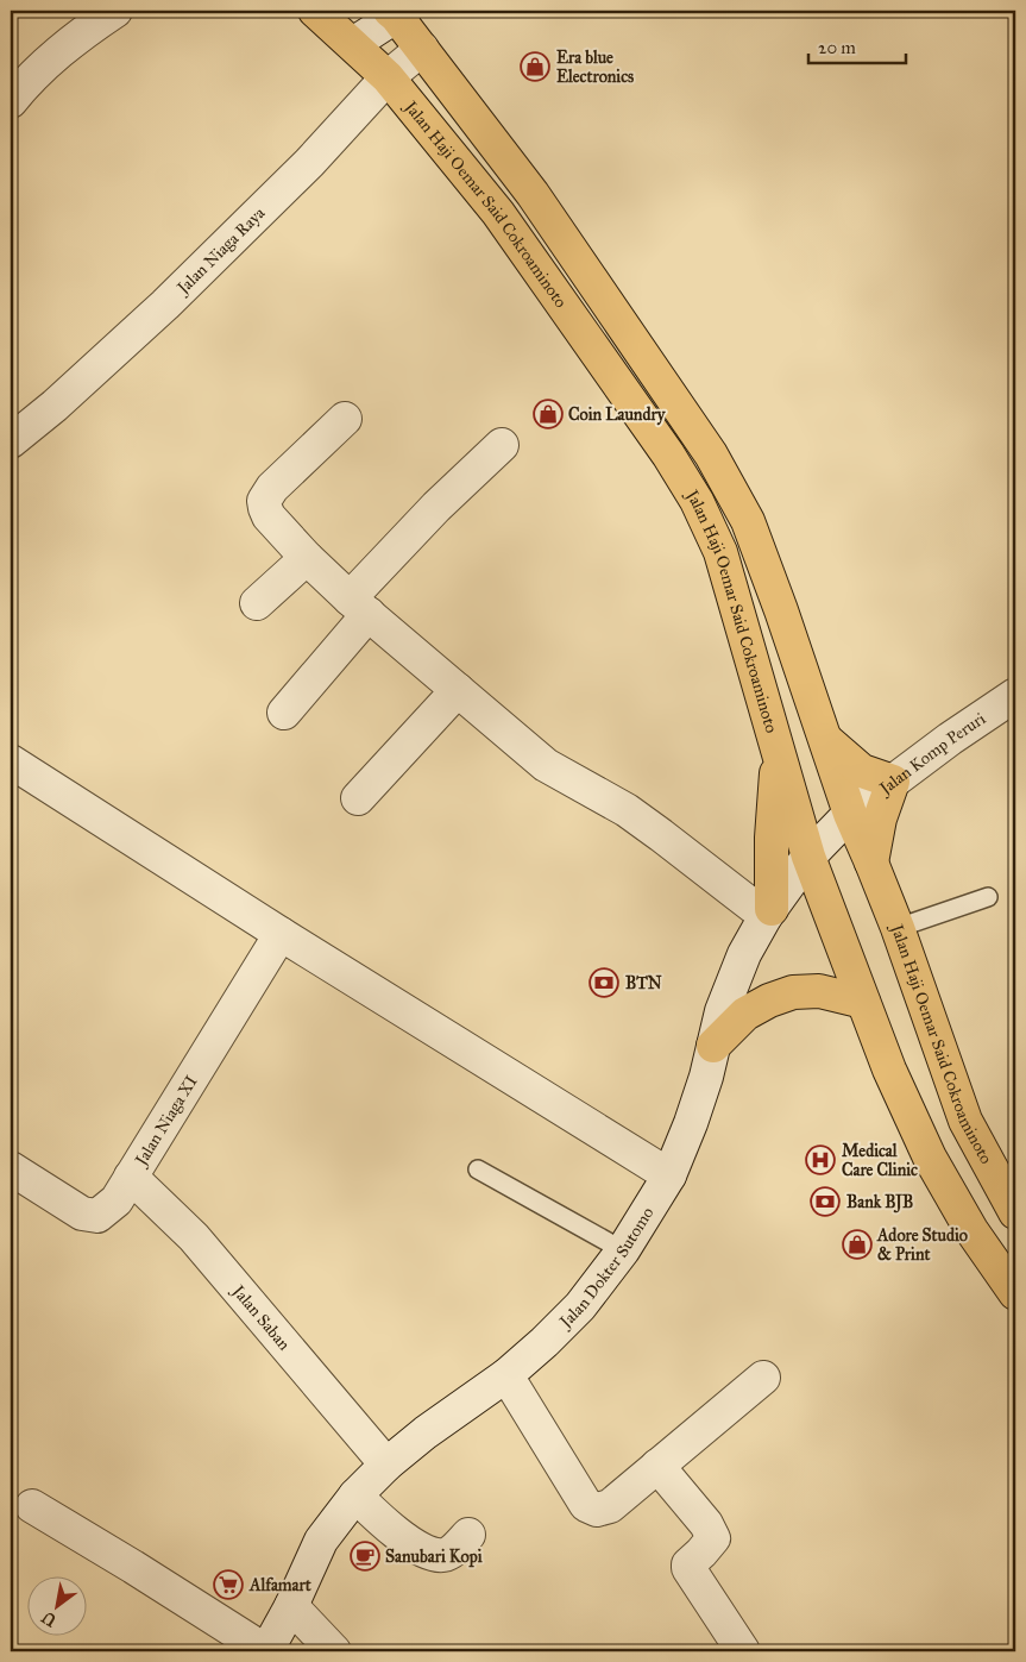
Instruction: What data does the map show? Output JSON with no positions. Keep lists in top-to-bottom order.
{
  "streets": {
    "main road": ["Jalan Haji Oemar Said Cokroaminoto"],
    "street": [
      "Jalan Niaga Raya",
      "Jalan Komp Peruri",
      "Jalan Niaga XI",
      "Jalan Dokter Sutomo",
      "Jalan Saban"
    ]
  },
  "crossings": [
    ["Jalan Haji Oemar Said Cokroaminoto", "Jalan Niaga Raya"],
    ["Jalan Haji Oemar Said Cokroaminoto", "Jalan Komp Peruri"],
    ["Jalan Haji Oemar Said Cokroaminoto", "Jalan Dokter Sutomo"],
    ["Jalan Komp Peruri", "Jalan Dokter Sutomo"],
    ["Jalan Niaga XI", "Jalan Saban"],
    ["Jalan Dokter Sutomo", "Jalan Saban"]
  ],
  "places": {
    "shop": ["Era blue Electronics", "Coin Laundry", "Adore Studio & Print"],
    "bank": ["BTN", "Bank BJB"],
    "hospital": ["Medical Care Clinic"],
    "cafe": ["Sanubari Kopi"],
    "supermarket": ["Alfamart"]
  },
  "scale_bar": "20 m",
  "north": "bottom left"
}
